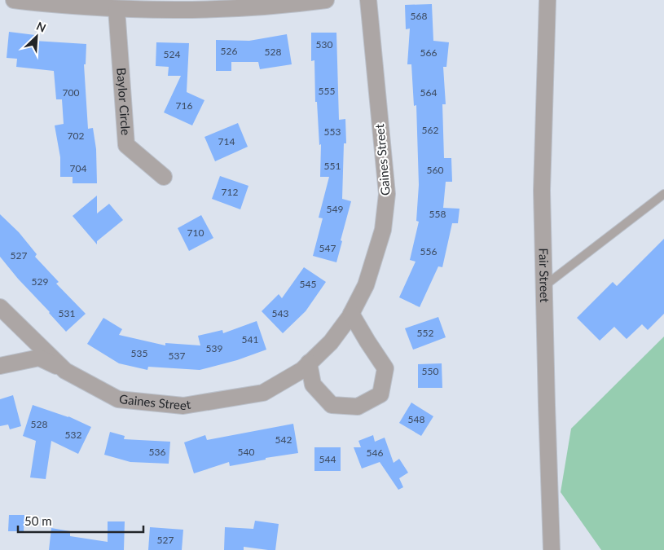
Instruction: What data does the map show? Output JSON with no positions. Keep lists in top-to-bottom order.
{
  "streets": {
    "street": ["Baylor Circle", "Gaines Street", "Fair Street"]
  },
  "house_numbers": [
    "568",
    "530",
    "526",
    "528",
    "566",
    "524",
    "555",
    "700",
    "564",
    "716",
    "562",
    "553",
    "702",
    "714",
    "551",
    "704",
    "560",
    "712",
    "549",
    "558",
    "710",
    "547",
    "556",
    "527",
    "529",
    "545",
    "531",
    "543",
    "552",
    "541",
    "539",
    "535",
    "537",
    "550",
    "548",
    "528",
    "532",
    "542",
    "536",
    "540",
    "546",
    "544",
    "527"
  ],
  "scale_bar": "50 m",
  "north": "top right"
}
